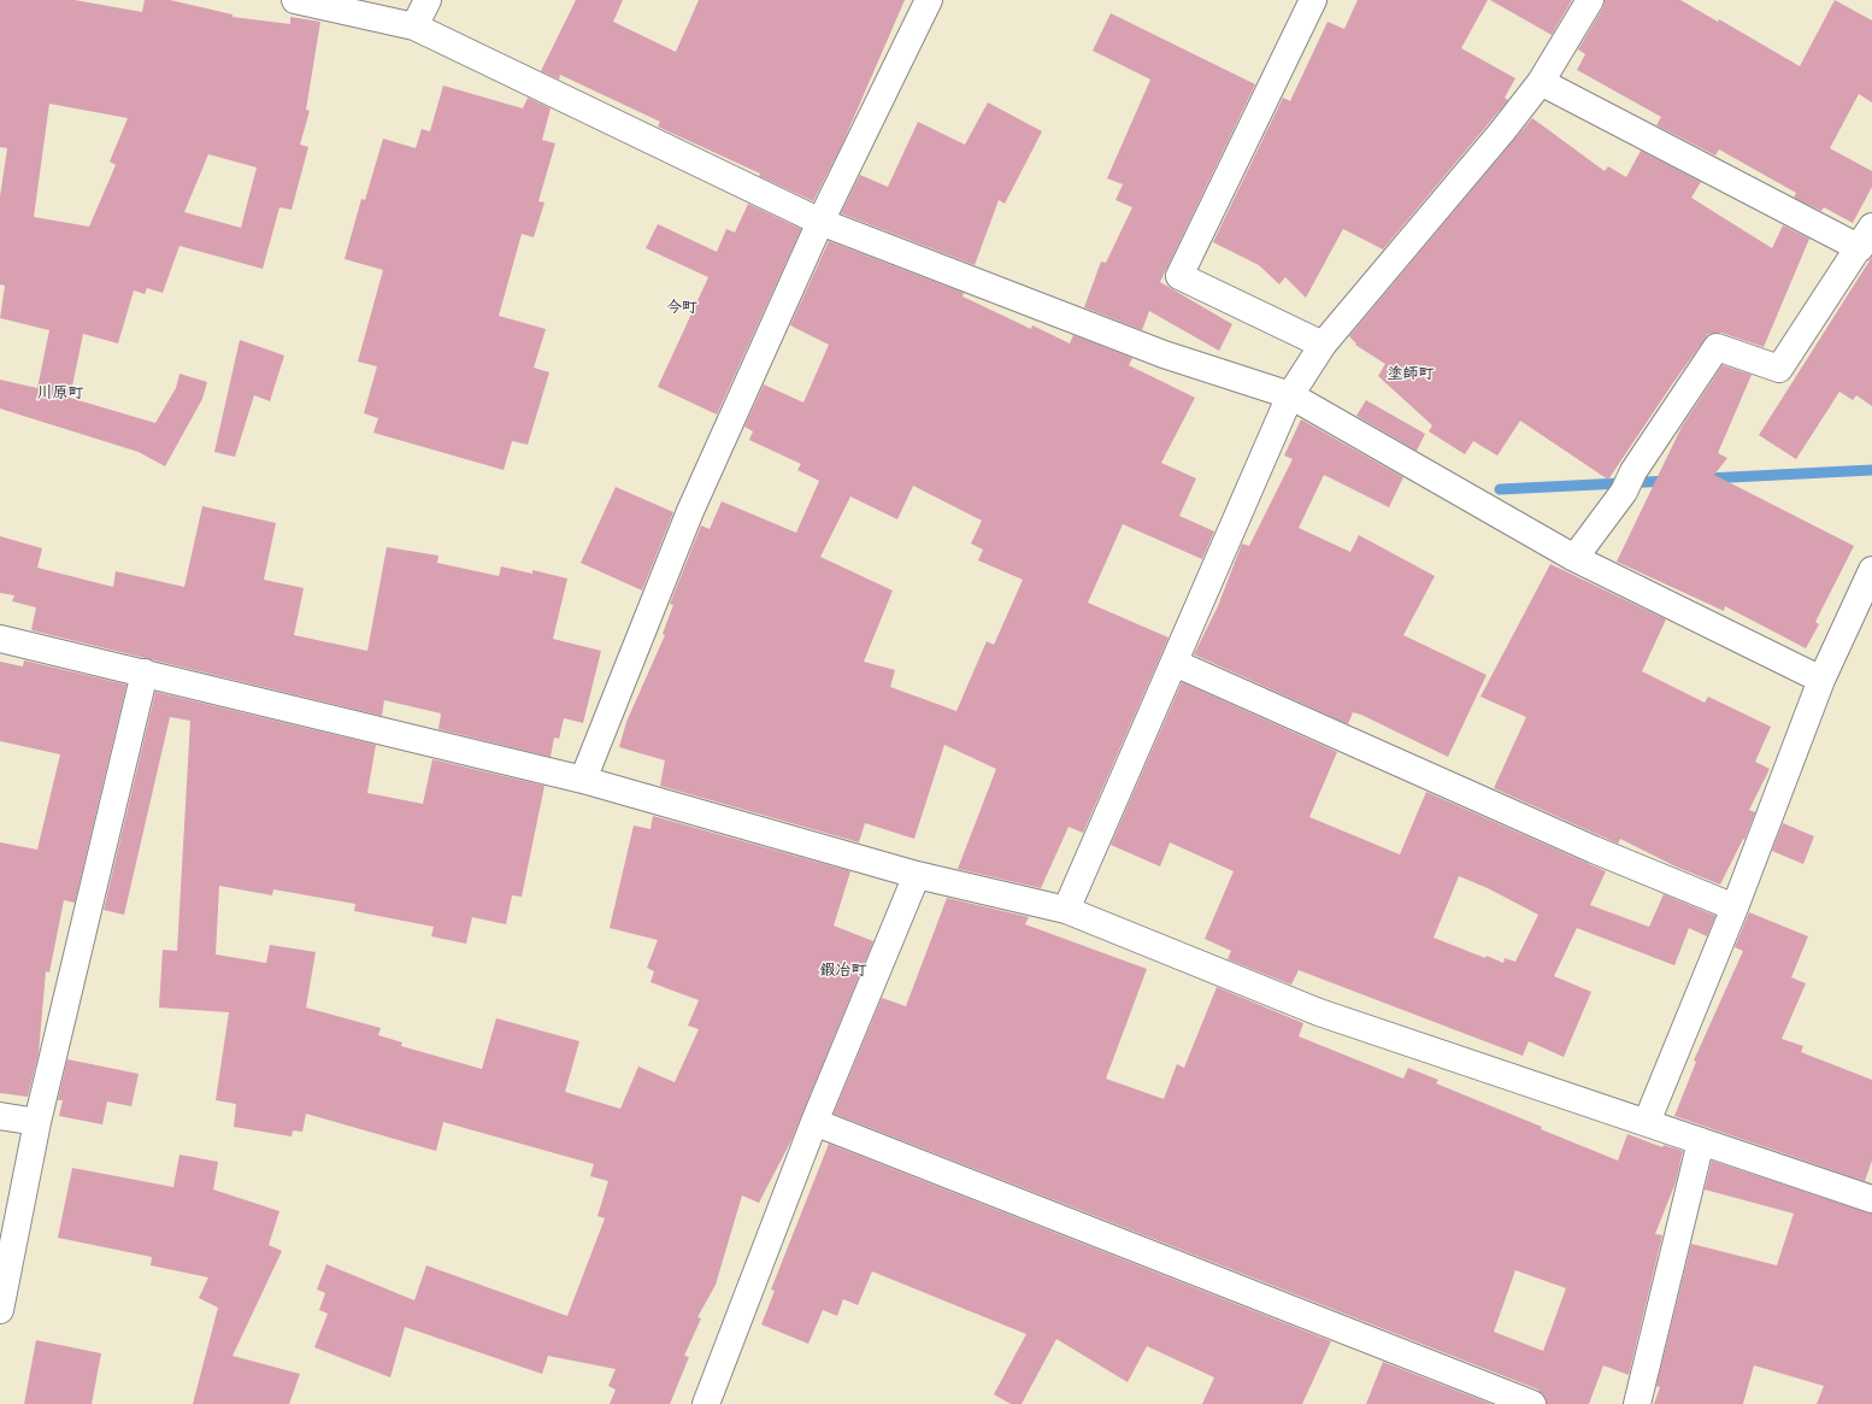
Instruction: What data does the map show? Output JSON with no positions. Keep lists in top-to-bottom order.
{
  "districts": [
    "今町",
    "塗師町",
    "川原町",
    "鍜冶町"
  ]
}
